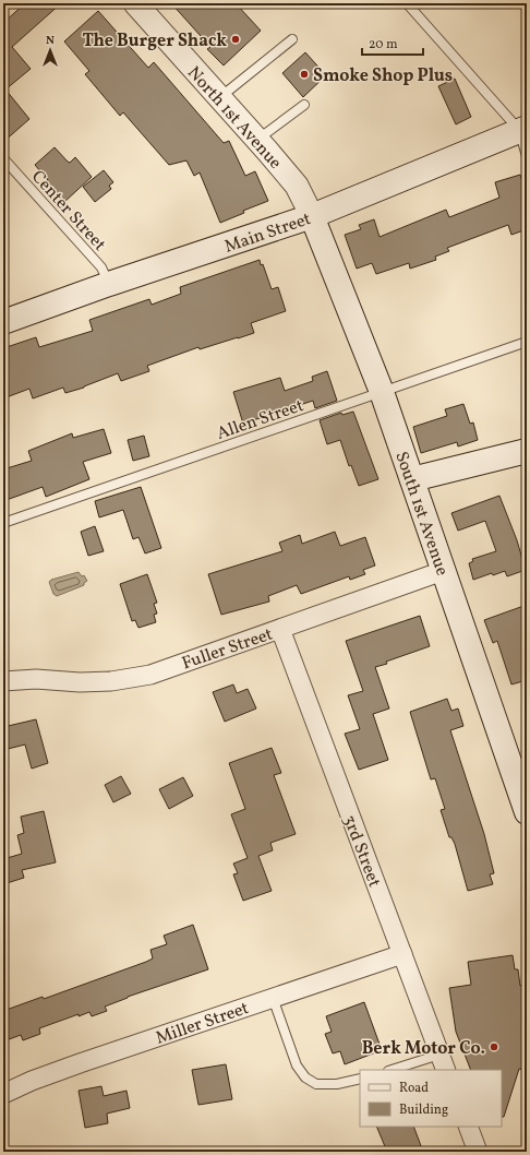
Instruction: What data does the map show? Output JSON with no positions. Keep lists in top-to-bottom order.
{
  "streets": {
    "main road": ["Main Street", "South 1st Avenue"],
    "street": [
      "North 1st Avenue",
      "Fuller Street",
      "3rd Street",
      "Miller Street"
    ],
    "lane": ["Center Street", "Allen Street"]
  },
  "crossings": [
    ["North 1st Avenue", "Main Street"],
    ["North 1st Avenue", "South 1st Avenue"],
    ["Center Street", "Main Street"],
    ["Main Street", "South 1st Avenue"],
    ["Allen Street", "South 1st Avenue"],
    ["South 1st Avenue", "Fuller Street"],
    ["Fuller Street", "3rd Street"],
    ["3rd Street", "Miller Street"]
  ],
  "places": ["The Burger Shack", "Smoke Shop Plus", "Berk Motor Co."],
  "legend": ["Road", "Building"],
  "scale_bar": "20 m",
  "north": "top"
}
